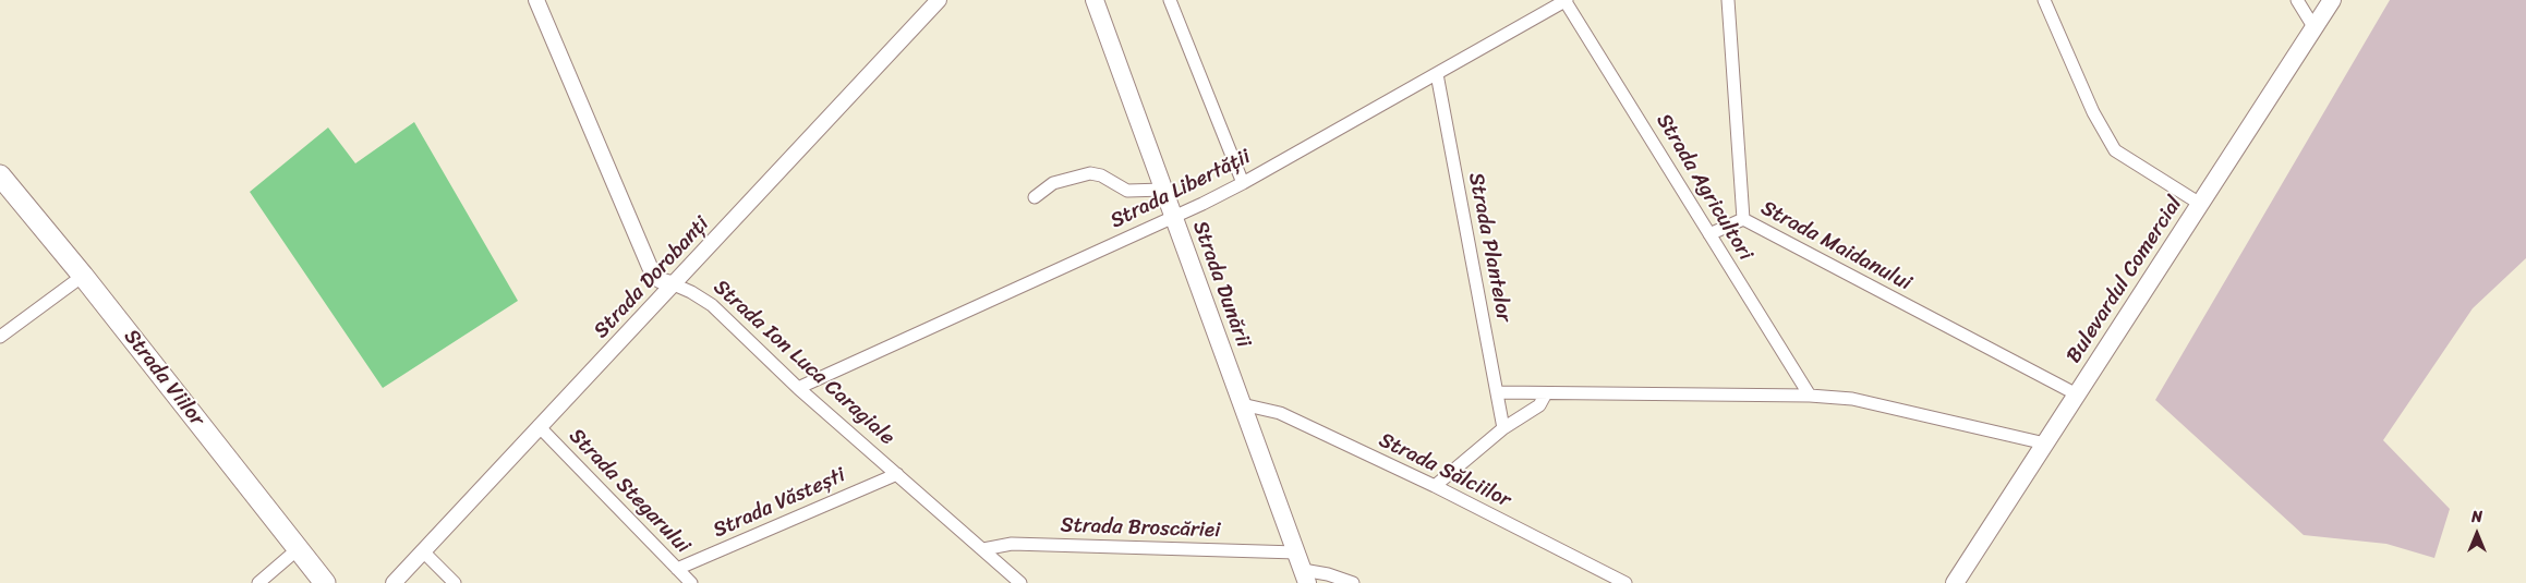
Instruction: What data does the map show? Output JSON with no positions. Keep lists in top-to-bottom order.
{
  "streets": {
    "highway": ["Strada Viilor"],
    "main road": ["Bulevardul Comercial", "Strada Dunării"],
    "street": [
      "Strada Agricultori",
      "Strada Libertății",
      "Strada Maidanului",
      "Strada Plantelor",
      "Strada Dorobanți",
      "Strada Ion Luca Caragiale",
      "Strada Sălciilor",
      "Strada Stegarului",
      "Strada Văstești",
      "Strada Broscăriei"
    ]
  },
  "crossings": [
    ["Strada Agricultori", "Strada Libertății"],
    ["Strada Libertății", "Strada Plantelor"],
    ["Strada Libertății", "Strada Dunării"],
    ["Strada Libertății", "Strada Ion Luca Caragiale"],
    ["Strada Maidanului", "Bulevardul Comercial"],
    ["Strada Dorobanți", "Strada Ion Luca Caragiale"],
    ["Strada Dorobanți", "Strada Stegarului"],
    ["Strada Dunării", "Strada Sălciilor"],
    ["Strada Dunării", "Strada Broscăriei"],
    ["Strada Ion Luca Caragiale", "Strada Văstești"],
    ["Strada Ion Luca Caragiale", "Strada Broscăriei"],
    ["Strada Stegarului", "Strada Văstești"]
  ],
  "north": "top"
}
